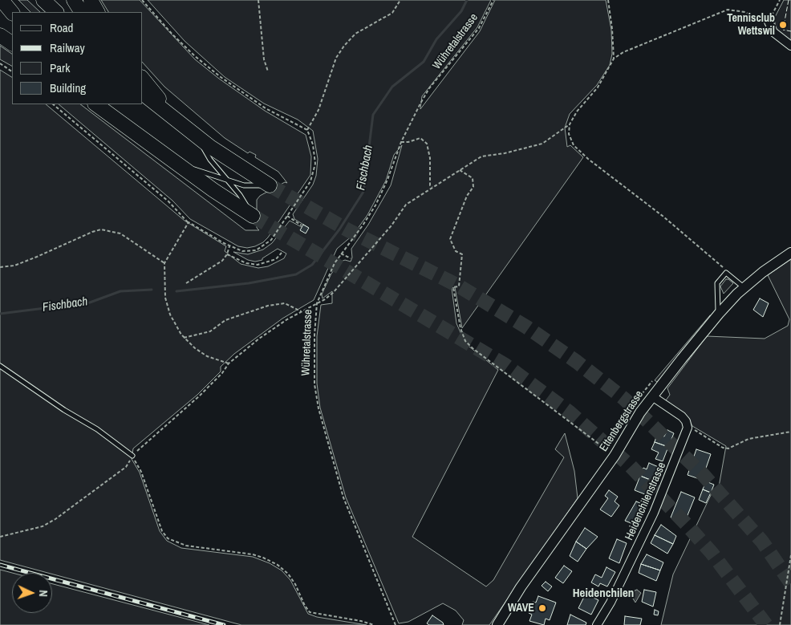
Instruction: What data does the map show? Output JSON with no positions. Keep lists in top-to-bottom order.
{
  "streets": {
    "street": ["Ettenbergstrasse", "Heidenchilenstrasse"],
    "path": ["Wühretalstrasse"]
  },
  "districts": ["Heidenchilen"],
  "water": ["Fischbach"],
  "places": ["Tennisclub Wettswil", "WAVE"],
  "legend": [
    "Road",
    "Railway",
    "Park",
    "Building"
  ],
  "north": "right"
}
